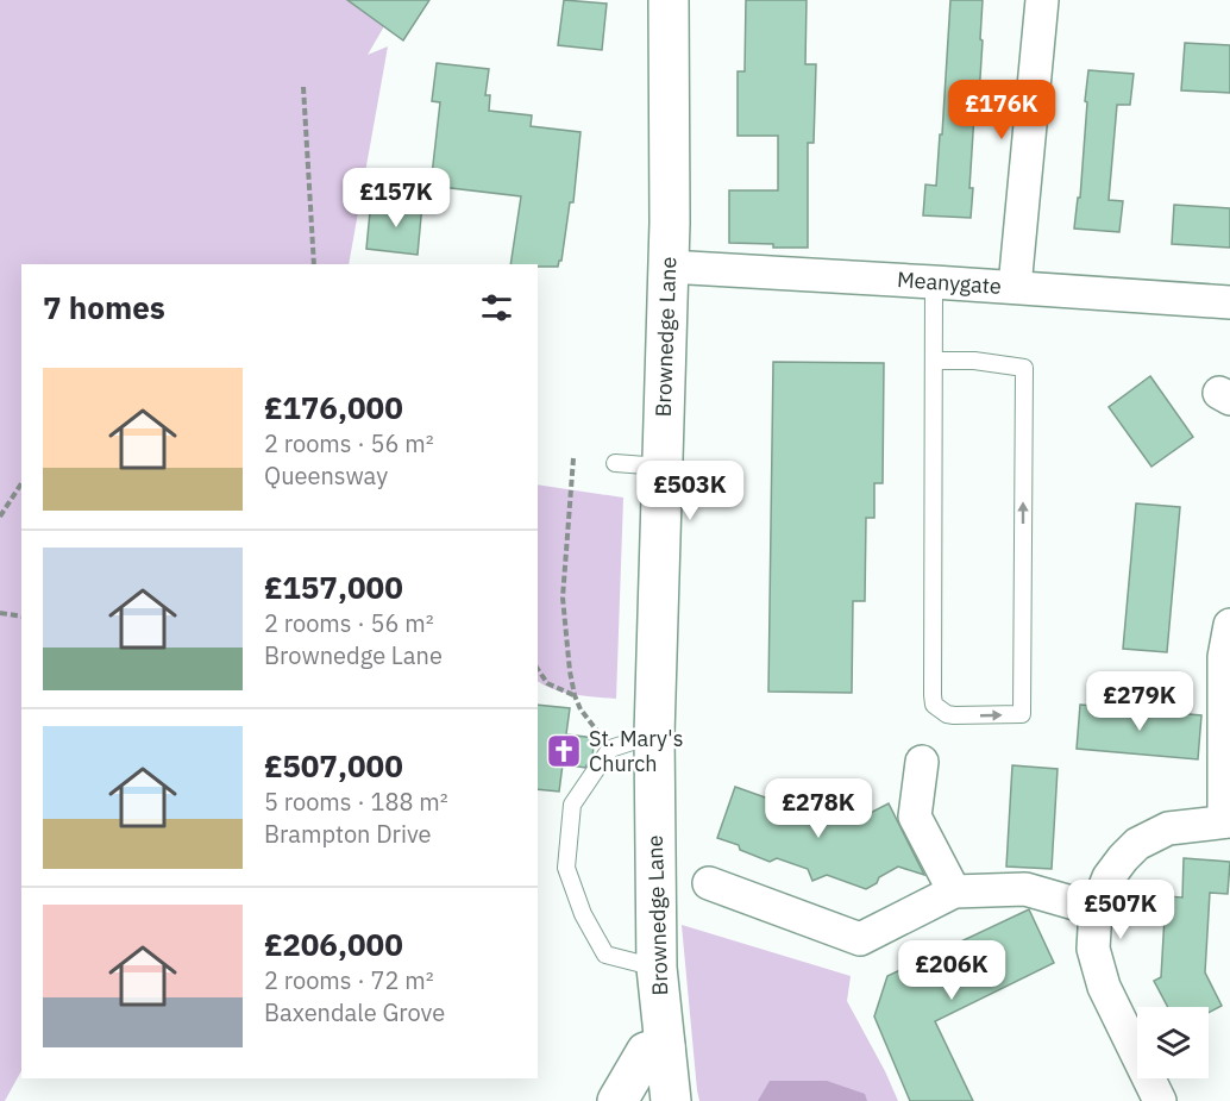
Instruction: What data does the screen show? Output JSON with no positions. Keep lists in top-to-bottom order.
{
  "streets": {
    "main road": ["Brownedge Lane"],
    "street": ["Meanygate"]
  },
  "crossings": [
    ["Meanygate", "Brownedge Lane"]
  ],
  "places": {
    "church": ["St. Mary's Church"]
  },
  "page": {
    "price": [
      "£176K",
      "£157K",
      "£503K",
      "£279K",
      "£278K",
      "£507K",
      "£206K"
    ],
    "heading": "7 homes",
    "list": [
      {
        "name": "£176,000",
        "note": "2 rooms · 56 m² · Queensway"
      },
      {
        "name": "£157,000",
        "note": "2 rooms · 56 m² · Brownedge Lane"
      },
      {
        "name": "£507,000",
        "note": "5 rooms · 188 m² · Brampton Drive"
      },
      {
        "name": "£206,000",
        "note": "2 rooms · 72 m² · Baxendale Grove"
      }
    ]
  }
}
